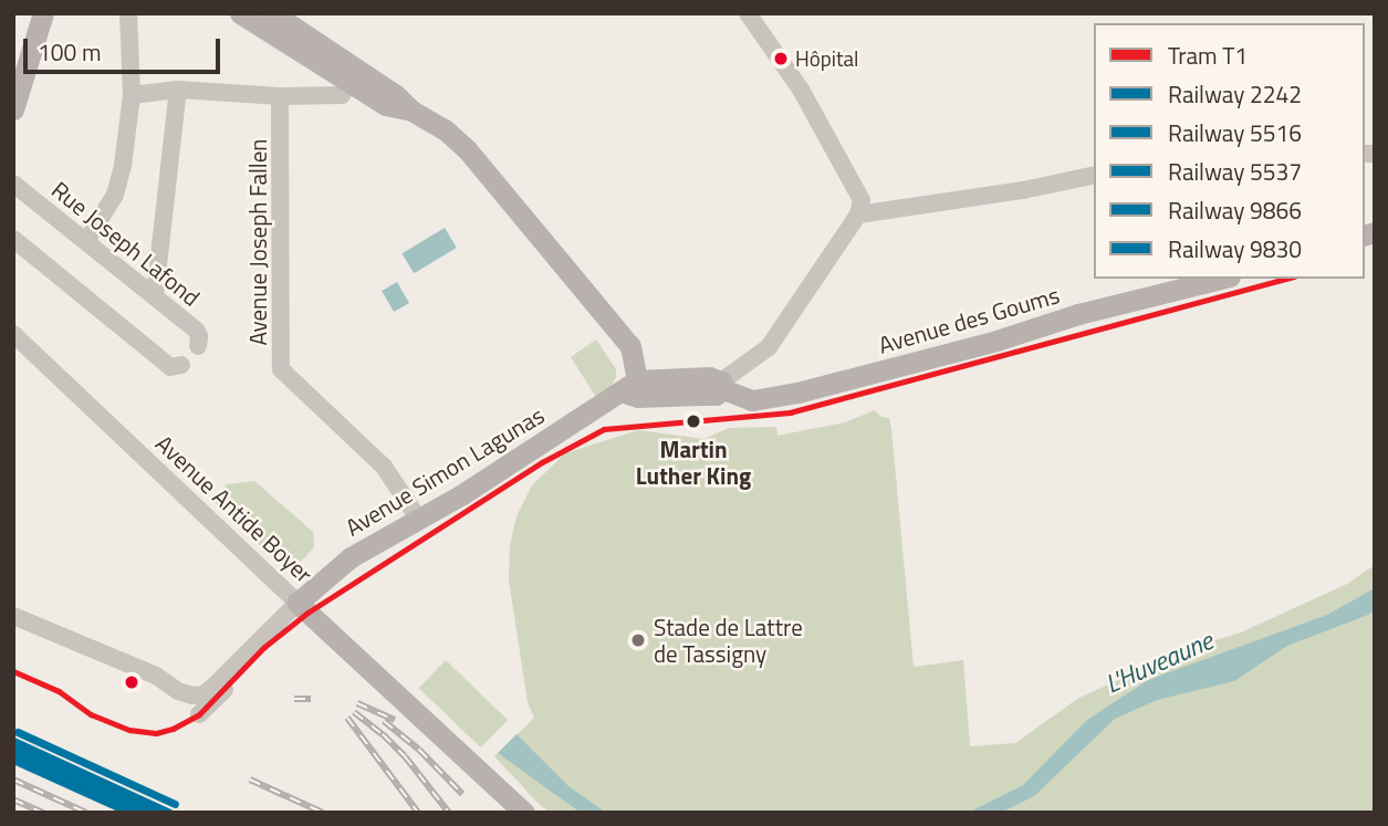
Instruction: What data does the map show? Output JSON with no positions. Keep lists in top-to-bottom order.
{
  "streets": {
    "main road": ["Avenue des Goums", "Avenue Simon Lagunas", "Avenue Antide Boyer"],
    "street": ["Avenue Joseph Fallen", "Rue Joseph Lafond"]
  },
  "crossings": [
    ["Avenue Joseph Fallen", "Avenue Simon Lagunas"],
    ["Avenue Simon Lagunas", "Avenue Antide Boyer"]
  ],
  "water": ["L'Huveaune"],
  "places": ["Hôpital", "Martin Luther King", "Stade de Lattre de Tassigny"],
  "lines": [
    "tram line T1",
    "rail line 9866",
    "rail line 2242",
    "rail line 5537",
    "rail line 5516",
    "rail line 9830"
  ],
  "legend": [
    "Tram T1",
    "Railway 2242",
    "Railway 5516",
    "Railway 5537",
    "Railway 9866",
    "Railway 9830"
  ],
  "scale_bar": "100 m"
}
